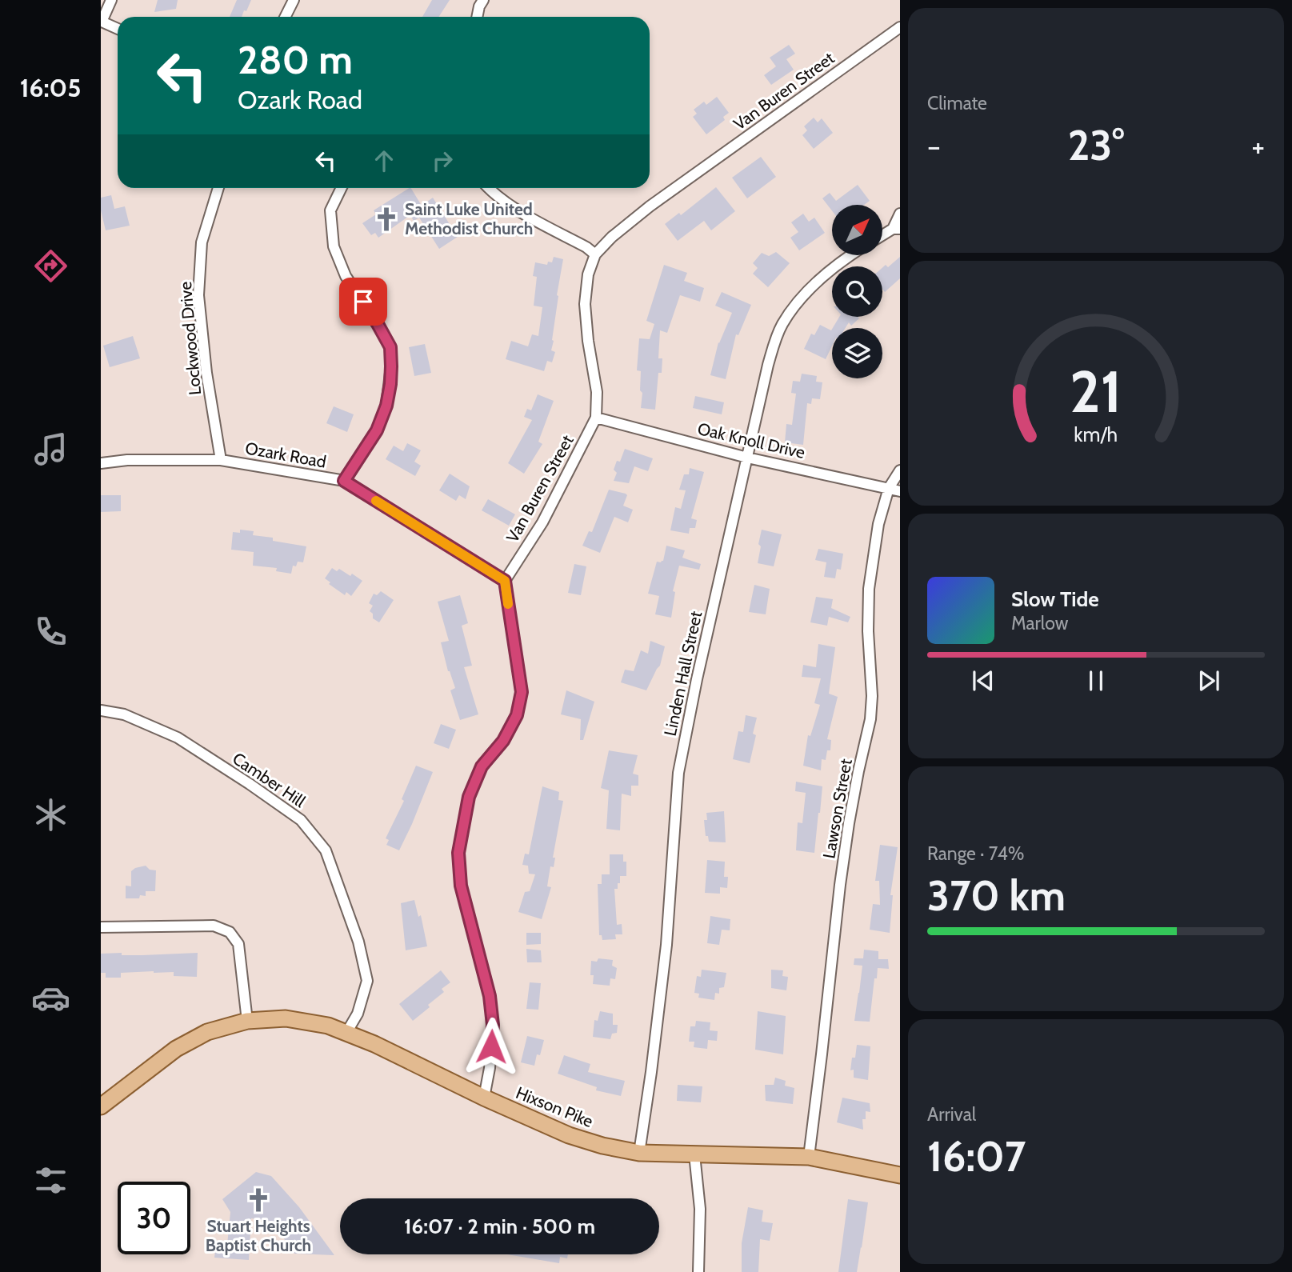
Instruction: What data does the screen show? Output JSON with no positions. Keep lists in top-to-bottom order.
{
  "streets": {
    "main road": ["Hixson Pike"],
    "street": [
      "Van Buren Street",
      "Lockwood Drive",
      "Oak Knoll Drive",
      "Ozark Road",
      "Linden Hall Street",
      "Camber Hill",
      "Lawson Street"
    ]
  },
  "crossings": [
    ["Van Buren Street", "Oak Knoll Drive"],
    ["Van Buren Street", "Ozark Road"],
    ["Lockwood Drive", "Ozark Road"],
    ["Oak Knoll Drive", "Linden Hall Street"],
    ["Oak Knoll Drive", "Lawson Street"],
    ["Linden Hall Street", "Hixson Pike"],
    ["Camber Hill", "Hixson Pike"],
    ["Lawson Street", "Hixson Pike"]
  ],
  "places": {
    "church": ["Saint Luke United Methodist Church", "Stuart Heights Baptist Church"]
  },
  "north": "top right",
  "page": {
    "tabs": "16:05",
    "tile": [
      "Climate",
      ["Range · 74%", "370 km"],
      ["Arrival", "16:07"]
    ],
    "turn": ["280 m", "Ozark Road"],
    "heat": ["−", "23°", "+"],
    "song": ["Slow Tide", "Marlow"],
    "limit": "30",
    "trip": "16:07 · 2 min · 500 m",
    "gauge": ["21", "km/h"]
  }
}
